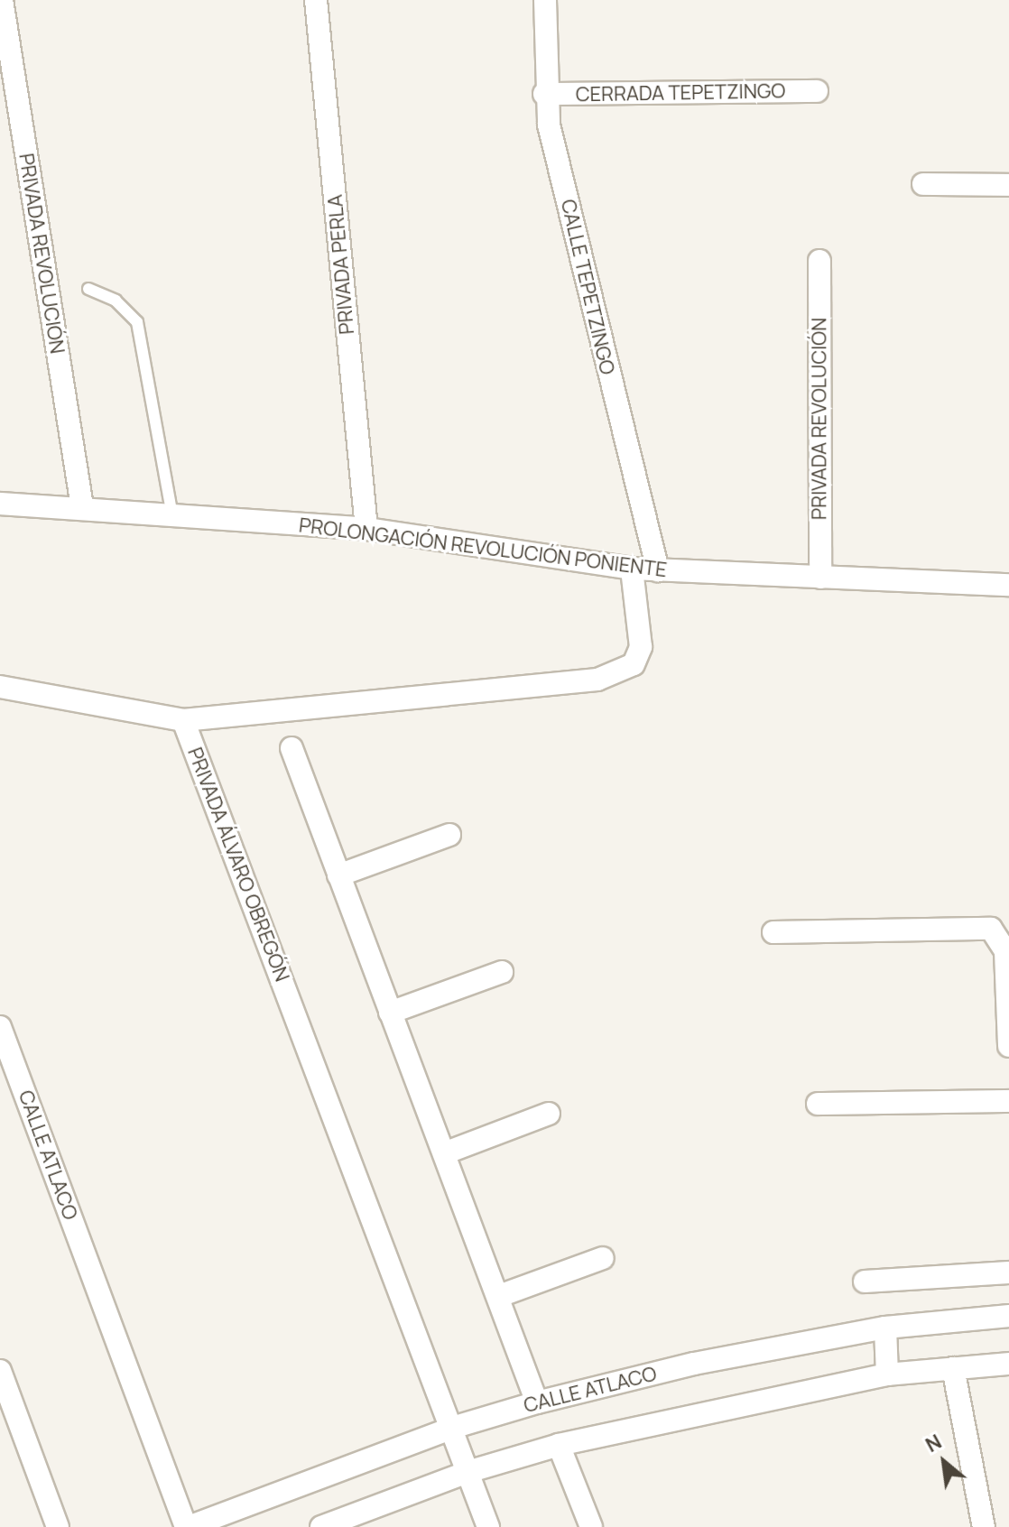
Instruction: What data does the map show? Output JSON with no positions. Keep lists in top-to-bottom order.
{
  "streets": {
    "street": [
      "CERRADA TEPETZINGO",
      "PRIVADA REVOLUCIÓN",
      "PRIVADA PERLA",
      "CALLE TEPETZINGO",
      "PROLONGACIÓN REVOLUCIÓN PONIENTE",
      "PRIVADA ÁLVARO OBREGÓN",
      "CALLE ATLACO"
    ]
  },
  "crossings": [
    ["CERRADA TEPETZINGO", "CALLE TEPETZINGO"],
    ["PRIVADA REVOLUCIÓN", "PROLONGACIÓN REVOLUCIÓN PONIENTE"],
    ["PRIVADA PERLA", "PROLONGACIÓN REVOLUCIÓN PONIENTE"],
    ["CALLE TEPETZINGO", "PROLONGACIÓN REVOLUCIÓN PONIENTE"],
    ["PROLONGACIÓN REVOLUCIÓN PONIENTE", "PRIVADA ÁLVARO OBREGÓN"],
    ["PRIVADA ÁLVARO OBREGÓN", "CALLE ATLACO"]
  ],
  "north": "top left"
}
